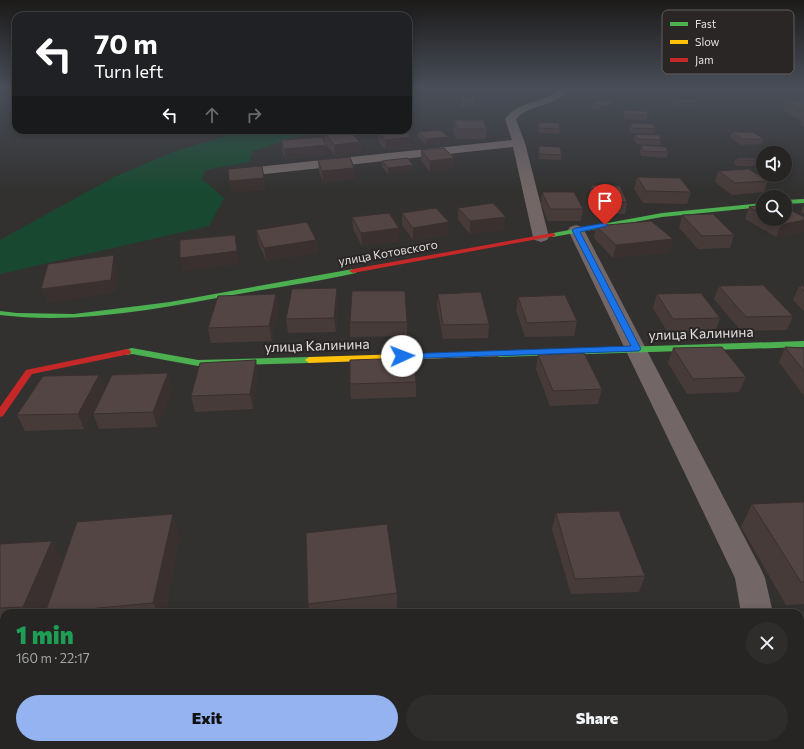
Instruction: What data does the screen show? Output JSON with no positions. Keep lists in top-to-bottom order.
{
  "streets": {
    "street": ["улица Котовского", "улица Калинина"]
  },
  "legend": ["Fast", "Slow", "Jam"],
  "page": {
    "turn": ["70 m", "Turn left"],
    "heading": ["1 min", "160 m · 22:17"],
    "buttons": ["Exit", "Share"]
  }
}
